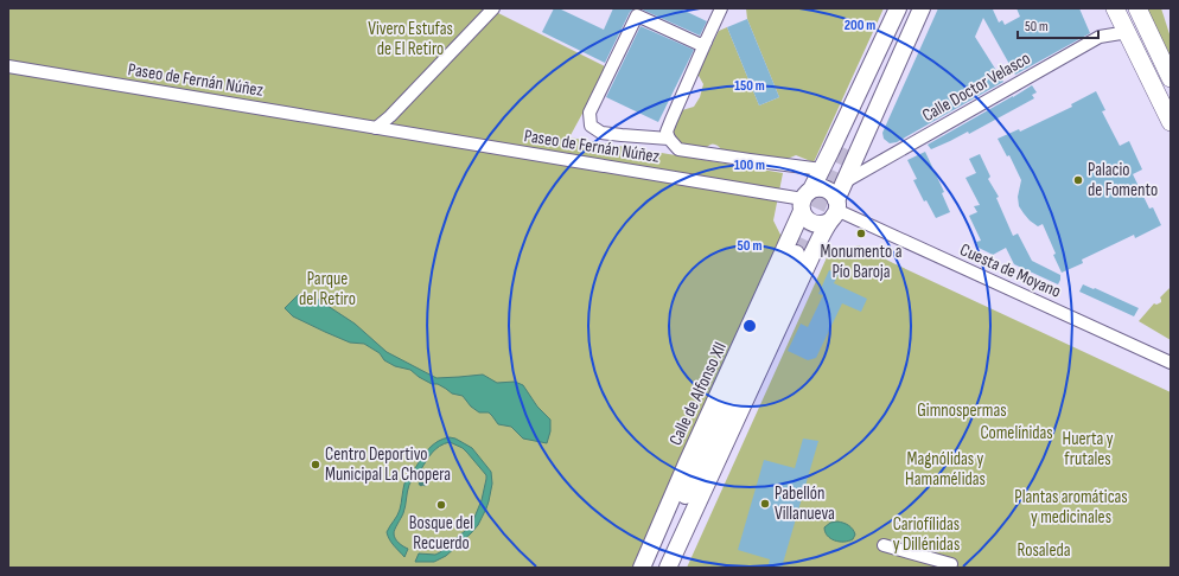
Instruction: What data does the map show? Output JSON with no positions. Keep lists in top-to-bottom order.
{
  "streets": {
    "main road": ["Calle de Alfonso XII"],
    "street": ["Paseo de Fernán Núñez", "Calle Doctor Velasco", "Cuesta de Moyano"]
  },
  "crossings": [
    ["Paseo de Fernán Núñez", "Cuesta de Moyano"],
    ["Paseo de Fernán Núñez", "Calle de Alfonso XII"],
    ["Cuesta de Moyano", "Calle de Alfonso XII"]
  ],
  "parks": [
    "Vivero Estufas de El Retiro",
    "Parque del Retiro",
    "Gimnospermas",
    "Comelínidas",
    "Huerta y frutales",
    "Magnólidas y Hamamélidas",
    "Plantas aromáticas y medicinales",
    "Cariofílidas y Dillénidas",
    "Rosaleda"
  ],
  "places": [
    "Palacio de Fomento",
    "Monumento a Pío Baroja",
    "Centro Deportivo Municipal La Chopera",
    "Pabellón Villanueva",
    "Bosque del Recuerdo"
  ],
  "scale_bar": "50 m",
  "rings": [
    "200 m",
    "150 m",
    "100 m",
    "50 m"
  ]
}
